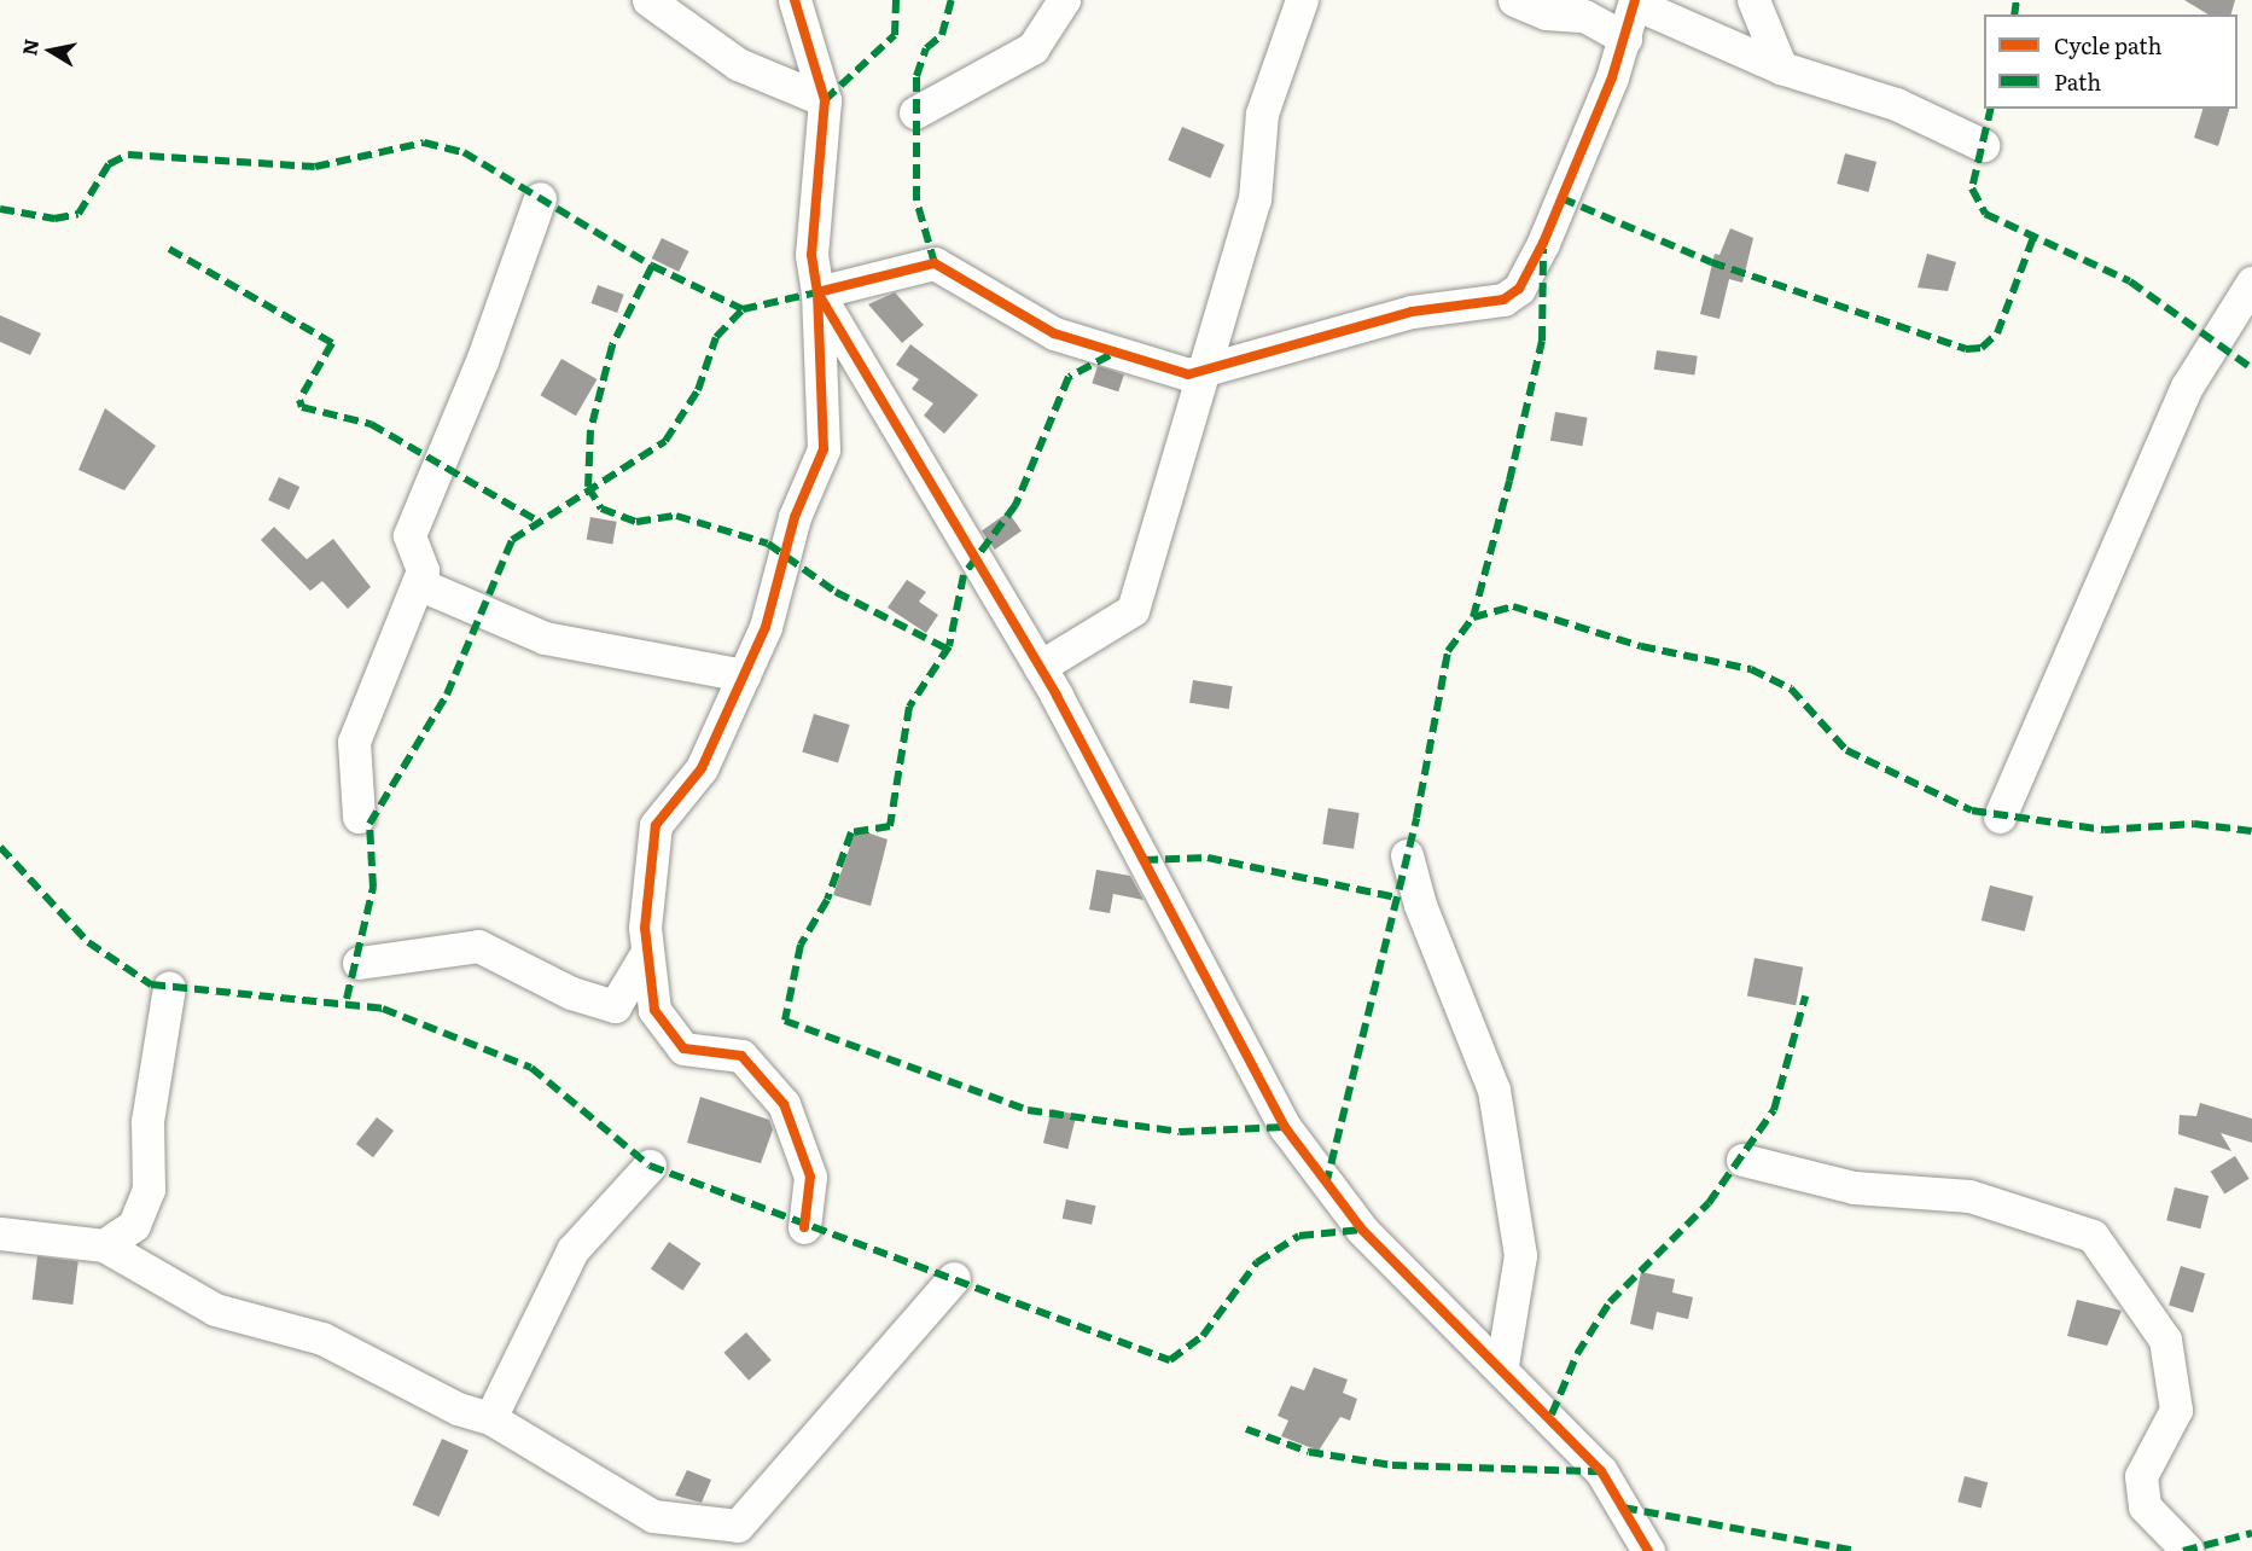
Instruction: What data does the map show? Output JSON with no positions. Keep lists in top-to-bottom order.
{
  "legend": ["Cycle path", "Path"],
  "north": "left"
}
